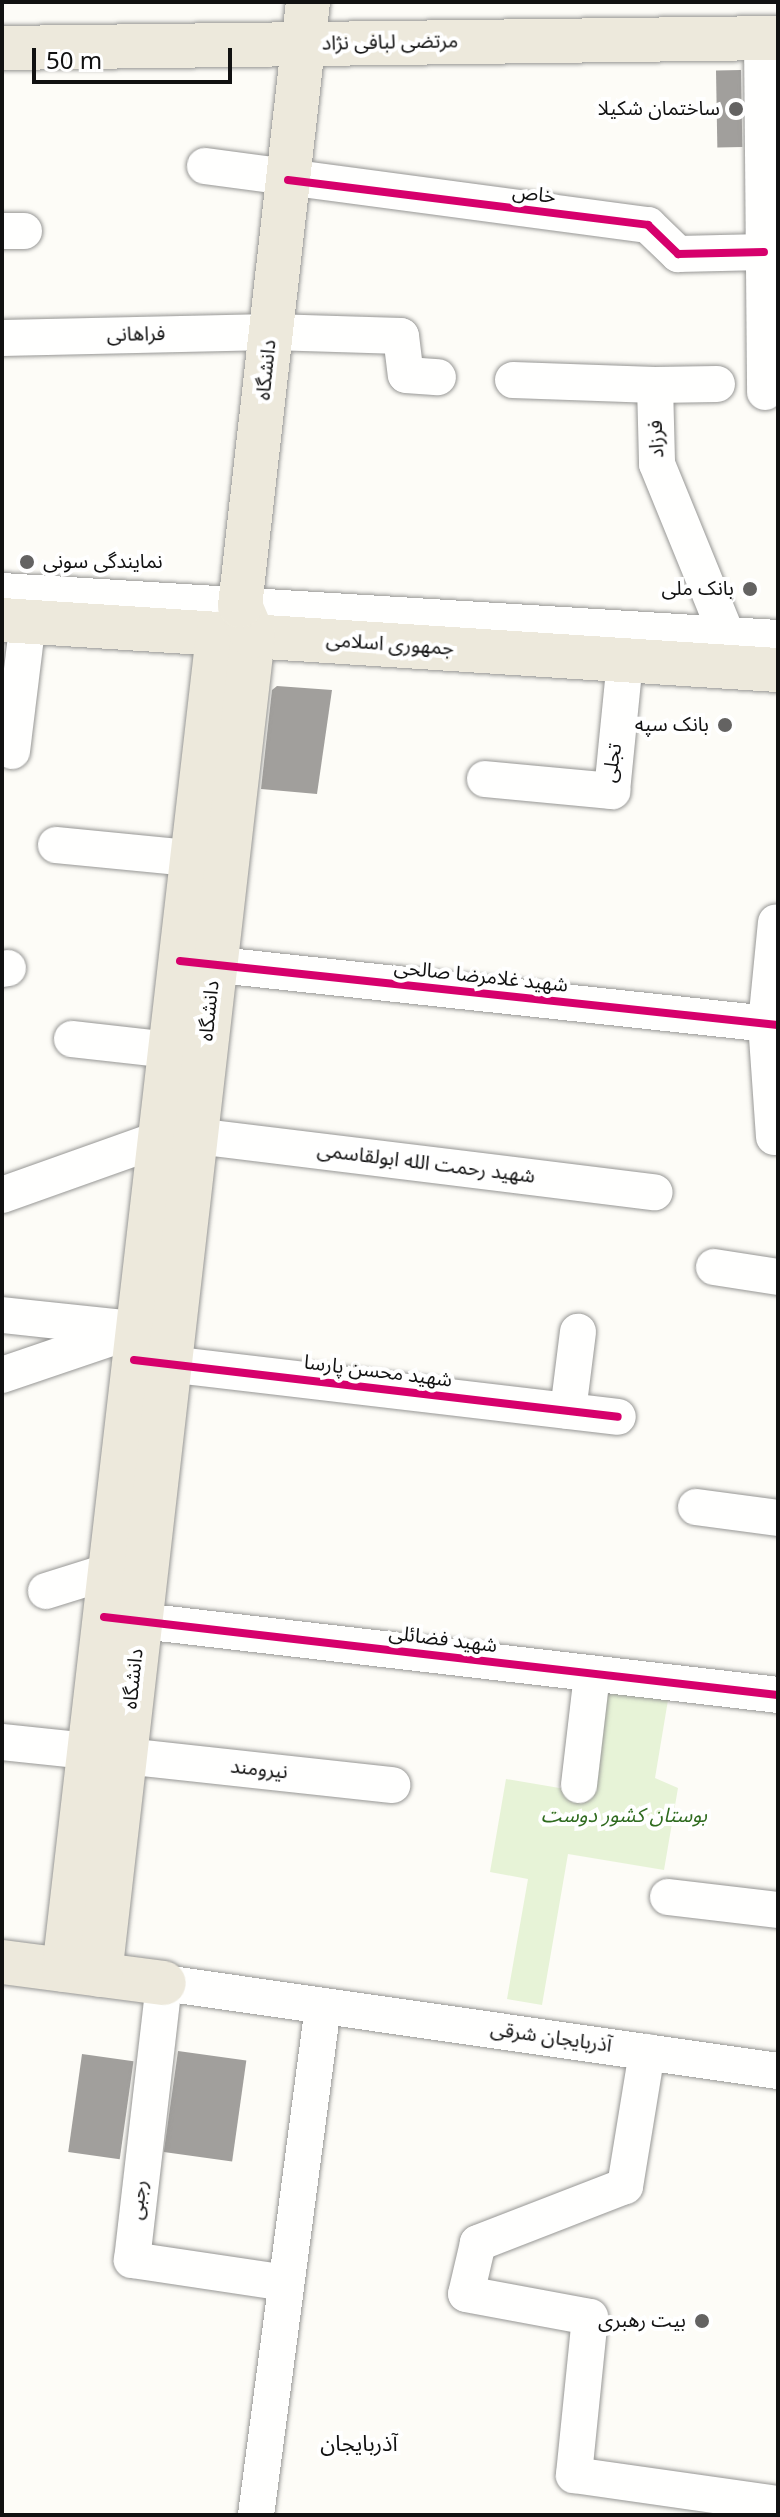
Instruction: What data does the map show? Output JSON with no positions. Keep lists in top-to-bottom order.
{
  "streets": {
    "main road": ["مرتضی لبافی نژاد", "دانشگاه", "جمهوری اسلامی"],
    "street": [
      "خاص",
      "فراهانی",
      "فرزاد",
      "تجلی",
      "شهید غلامرضا صالحی",
      "شهید رحمت الله ابولقاسمی",
      "شهید محسن پارسا",
      "شهید فضائلی",
      "نیرومند",
      "آذربایجان شرقی",
      "رجبی"
    ]
  },
  "crossings": [
    ["مرتضی لبافی نژاد", "دانشگاه"],
    ["خاص", "دانشگاه"],
    ["فراهانی", "دانشگاه"],
    ["دانشگاه", "جمهوری اسلامی"],
    ["دانشگاه", "شهید غلامرضا صالحی"],
    ["دانشگاه", "شهید رحمت الله ابولقاسمی"],
    ["دانشگاه", "شهید محسن پارسا"],
    ["دانشگاه", "شهید فضائلی"],
    ["دانشگاه", "نیرومند"],
    ["فرزاد", "جمهوری اسلامی"],
    ["جمهوری اسلامی", "تجلی"],
    ["آذربایجان شرقی", "رجبی"]
  ],
  "districts": ["آذربایجان"],
  "parks": ["بوستان کشور دوست"],
  "places": [
    "ساختمان شکیلا",
    "نمایندگی سونی",
    "بانک ملی",
    "بانک سپه",
    "بیت رهبری"
  ],
  "scale_bar": "50 m"
}
